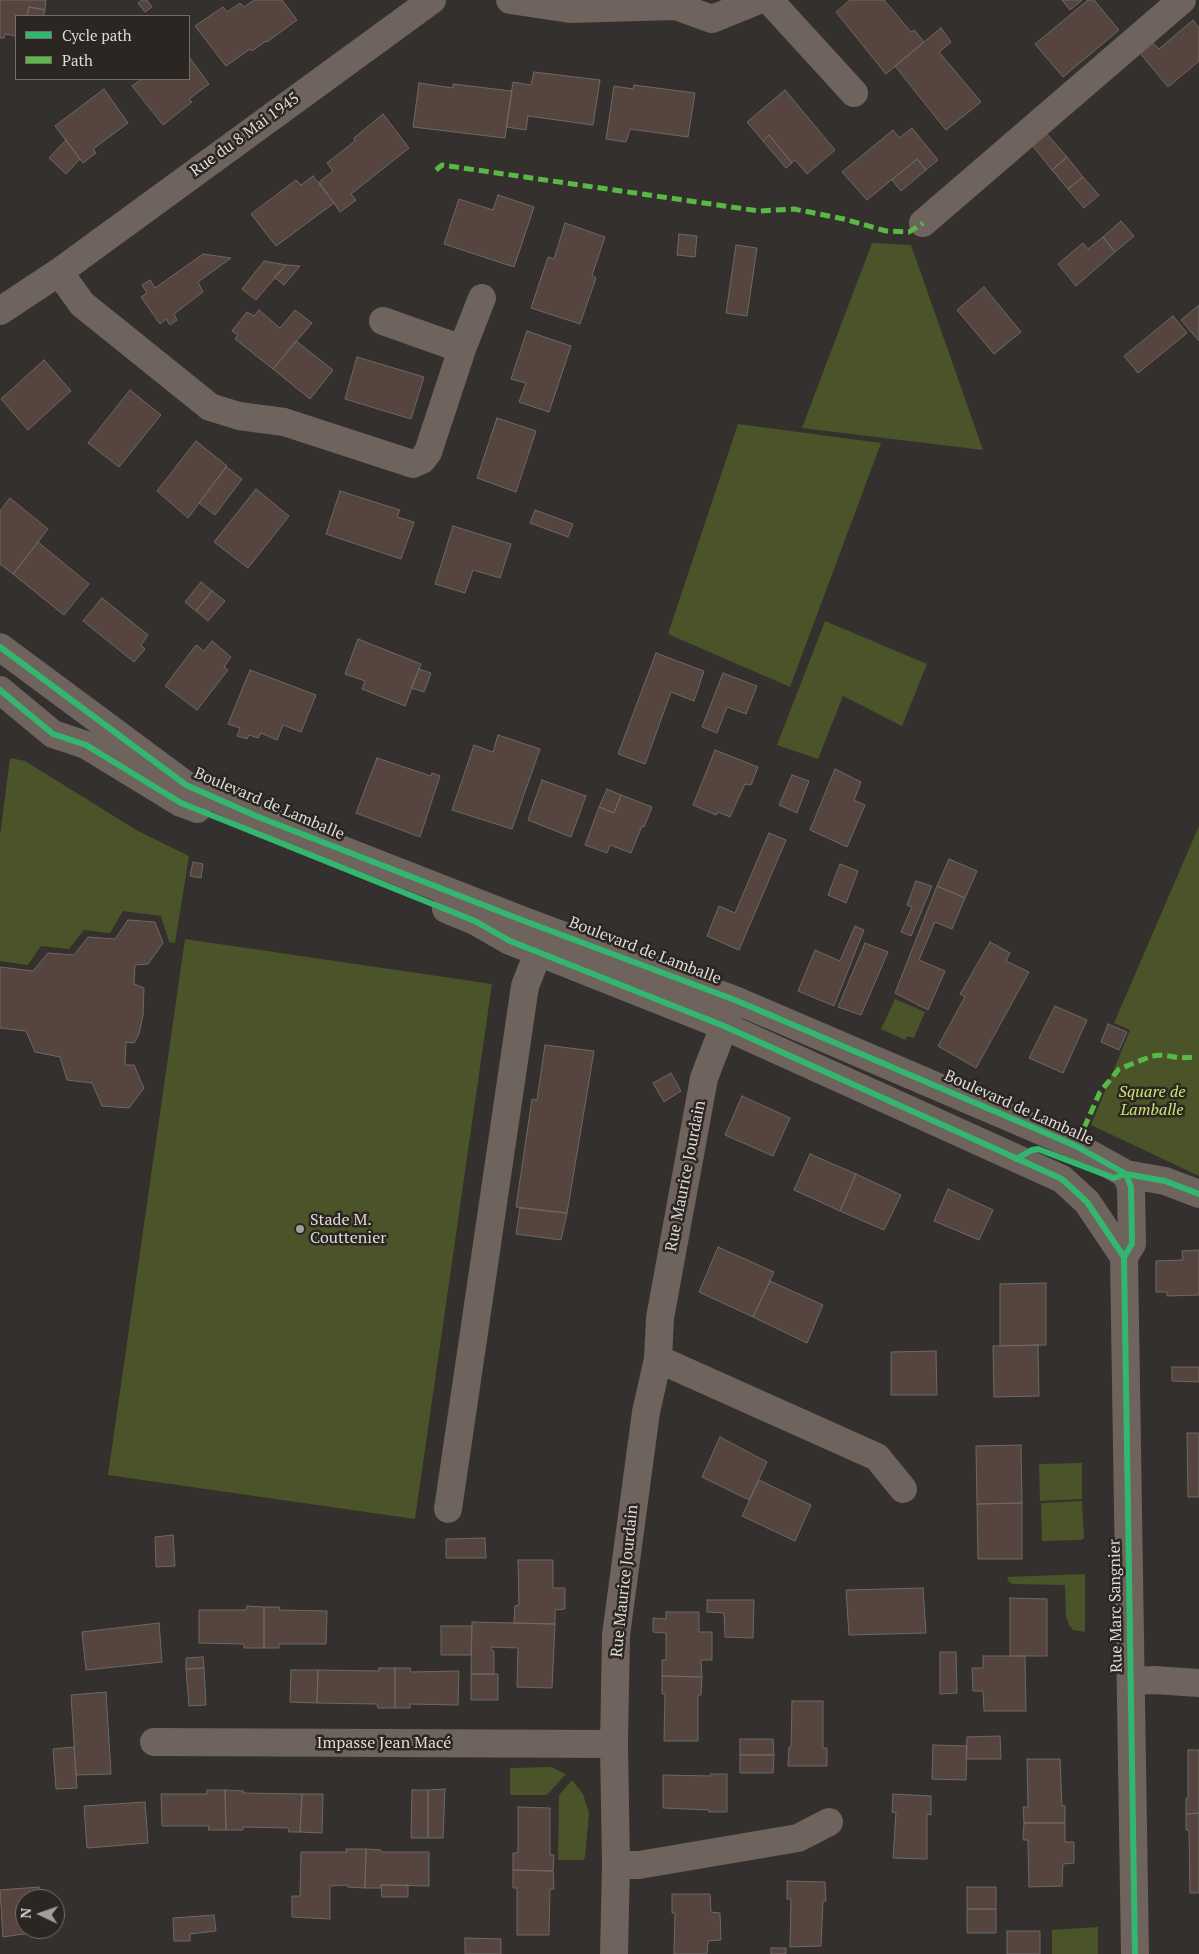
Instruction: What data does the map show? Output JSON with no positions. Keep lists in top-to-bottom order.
{
  "streets": {
    "street": [
      "Rue du 8 Mai 1945",
      "Boulevard de Lamballe",
      "Rue Maurice Jourdain",
      "Rue Marc Sangnier",
      "Impasse Jean Macé"
    ]
  },
  "crossings": [
    ["Boulevard de Lamballe", "Rue Maurice Jourdain"],
    ["Boulevard de Lamballe", "Rue Marc Sangnier"],
    ["Rue Maurice Jourdain", "Impasse Jean Macé"]
  ],
  "parks": ["Square de Lamballe"],
  "places": ["Stade M. Couttenier"],
  "legend": ["Cycle path", "Path"],
  "north": "left"
}
